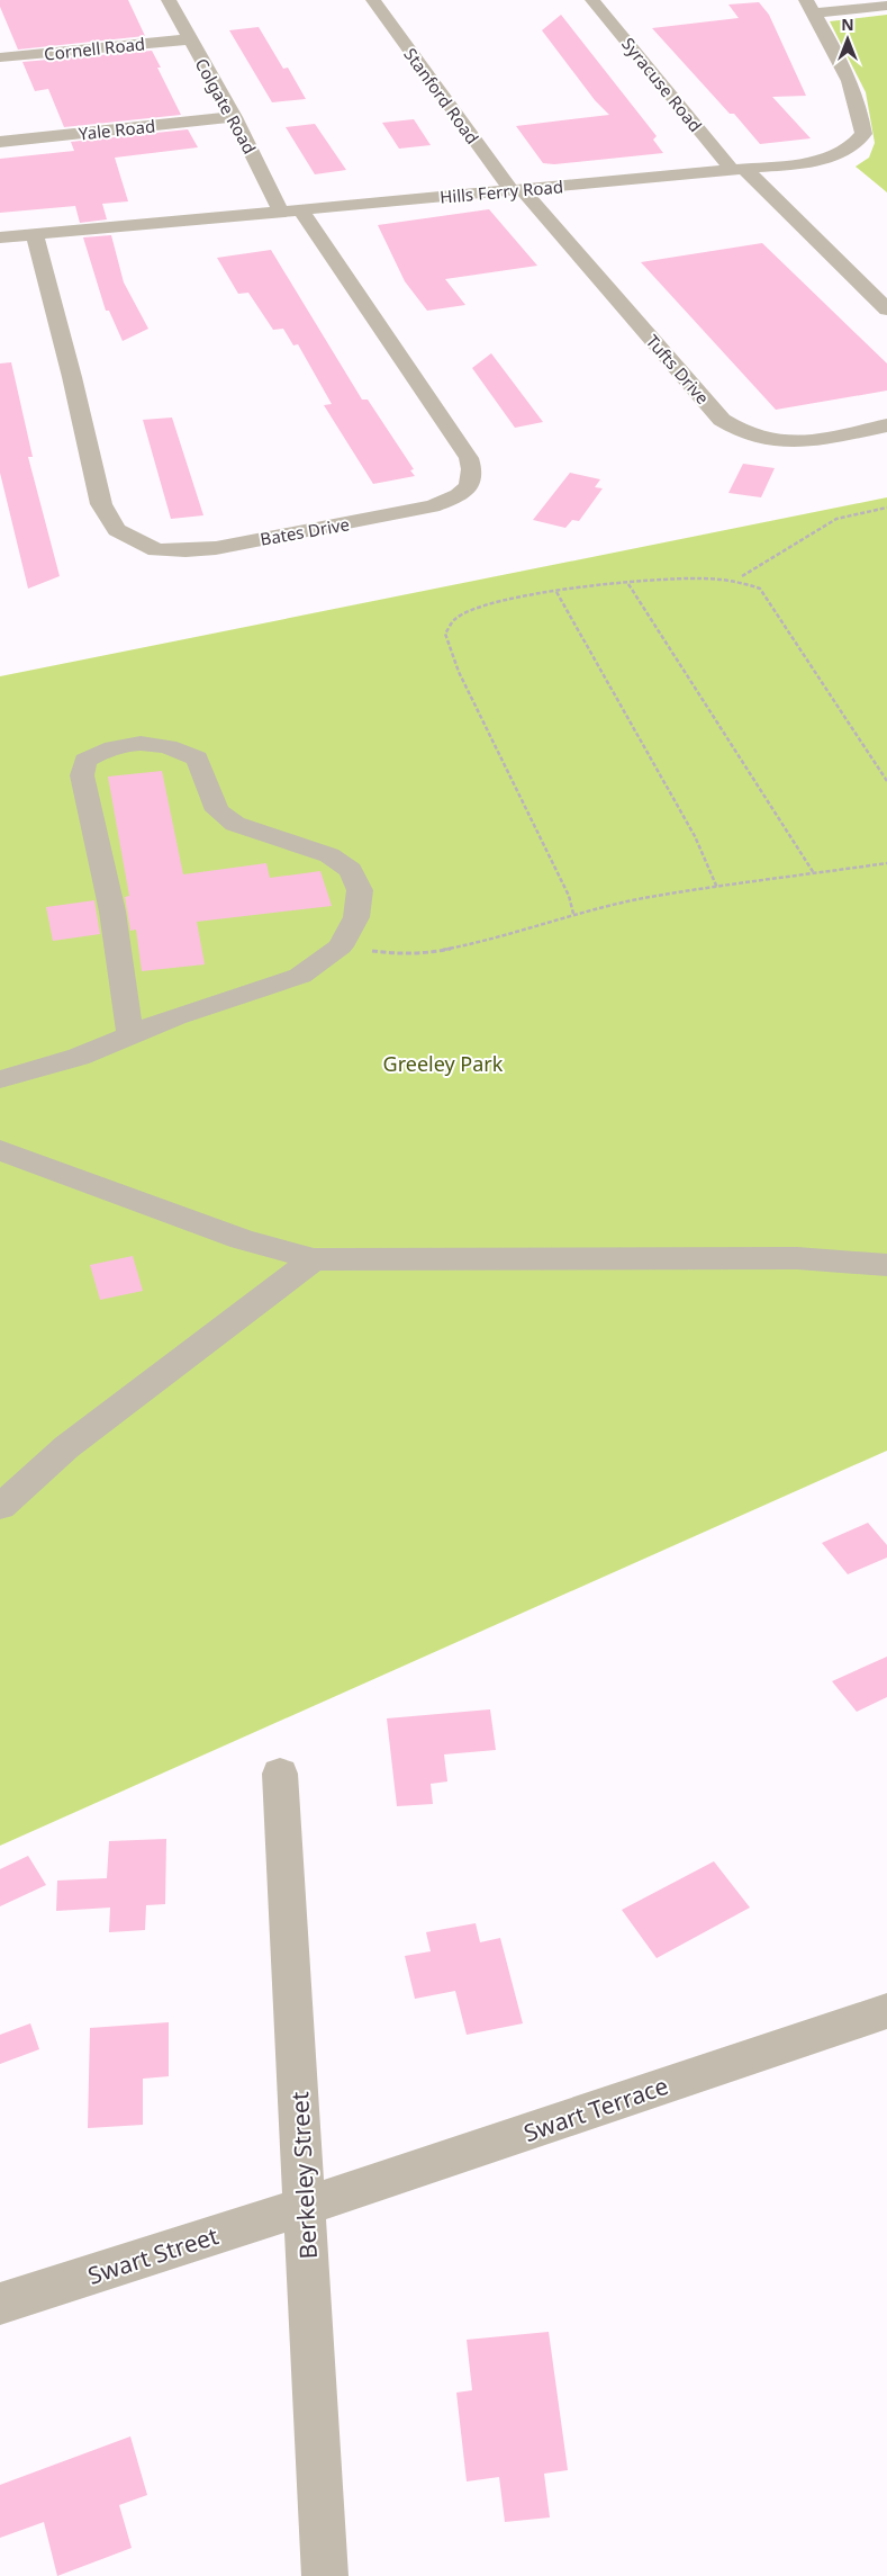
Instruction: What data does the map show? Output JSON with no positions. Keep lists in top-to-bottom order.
{
  "streets": {
    "street": [
      "Cornell Road",
      "Syracuse Road",
      "Stanford Road",
      "Colgate Road",
      "Yale Road",
      "Hills Ferry Road",
      "Tufts Drive",
      "Bates Drive",
      "Swart Terrace",
      "Berkeley Street",
      "Swart Street"
    ]
  },
  "crossings": [
    ["Cornell Road", "Colgate Road"],
    ["Syracuse Road", "Hills Ferry Road"],
    ["Stanford Road", "Hills Ferry Road"],
    ["Stanford Road", "Tufts Drive"],
    ["Colgate Road", "Yale Road"],
    ["Colgate Road", "Hills Ferry Road"],
    ["Colgate Road", "Bates Drive"],
    ["Hills Ferry Road", "Tufts Drive"],
    ["Hills Ferry Road", "Bates Drive"],
    ["Swart Terrace", "Berkeley Street"],
    ["Swart Terrace", "Swart Street"],
    ["Berkeley Street", "Swart Street"]
  ],
  "parks": ["Greeley Park"],
  "north": "top"
}
